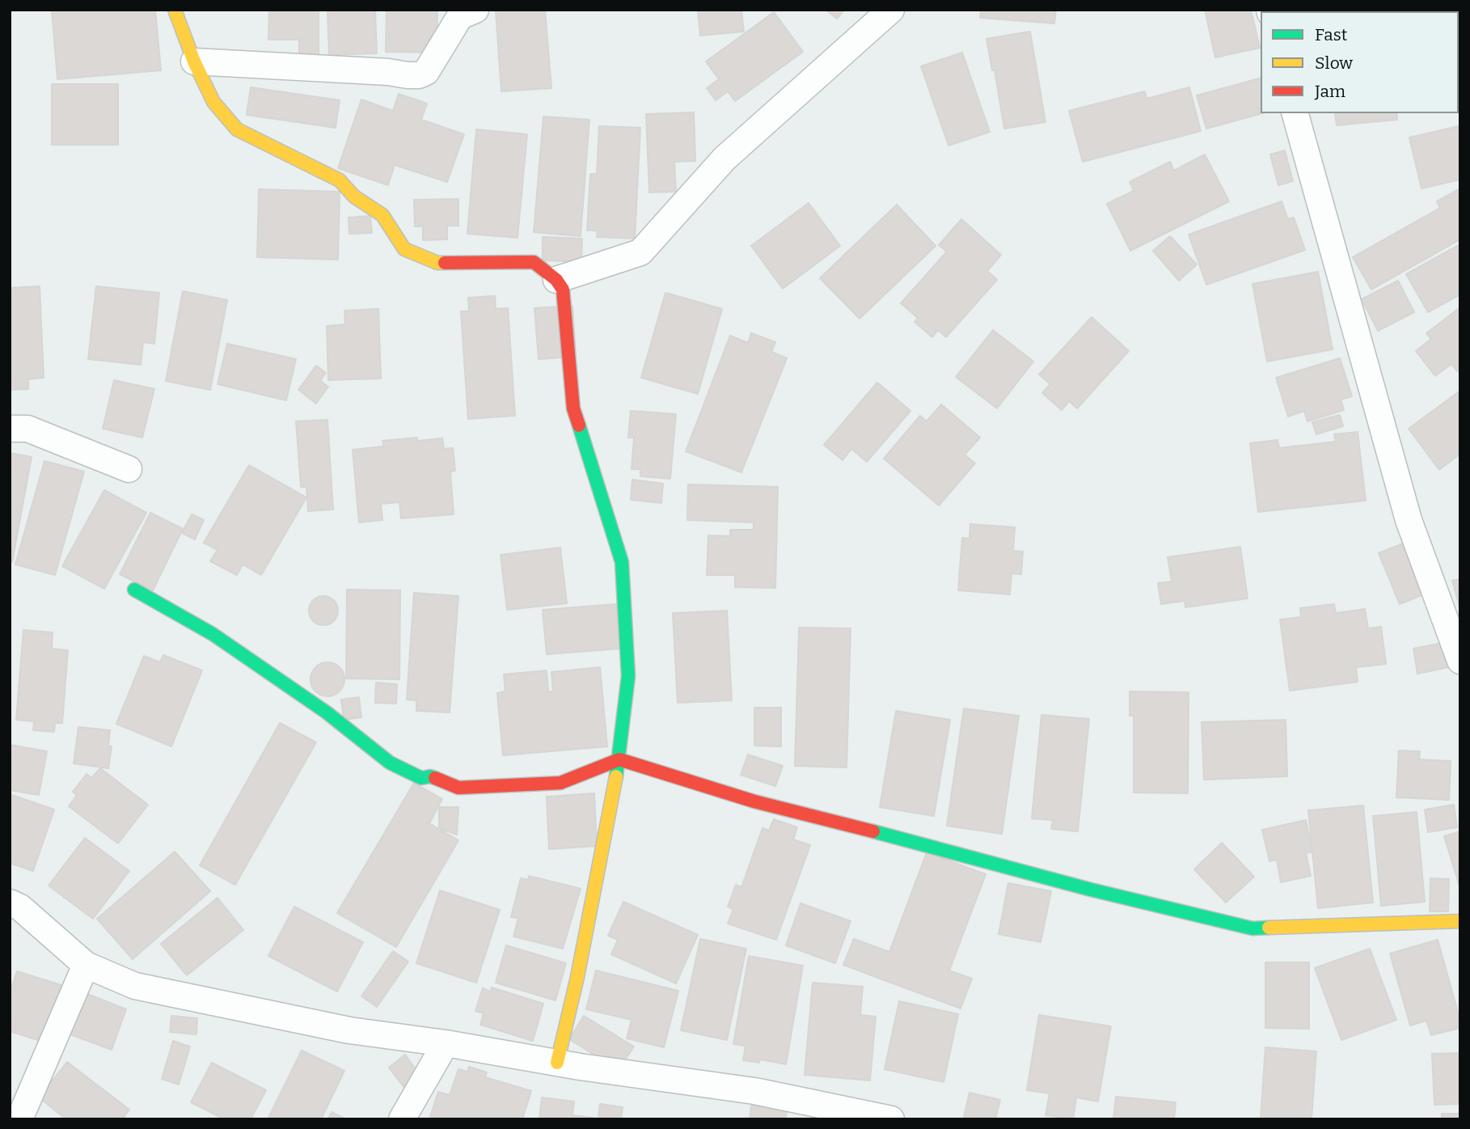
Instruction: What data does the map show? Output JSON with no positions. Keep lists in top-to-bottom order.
{
  "legend": ["Fast", "Slow", "Jam"]
}
